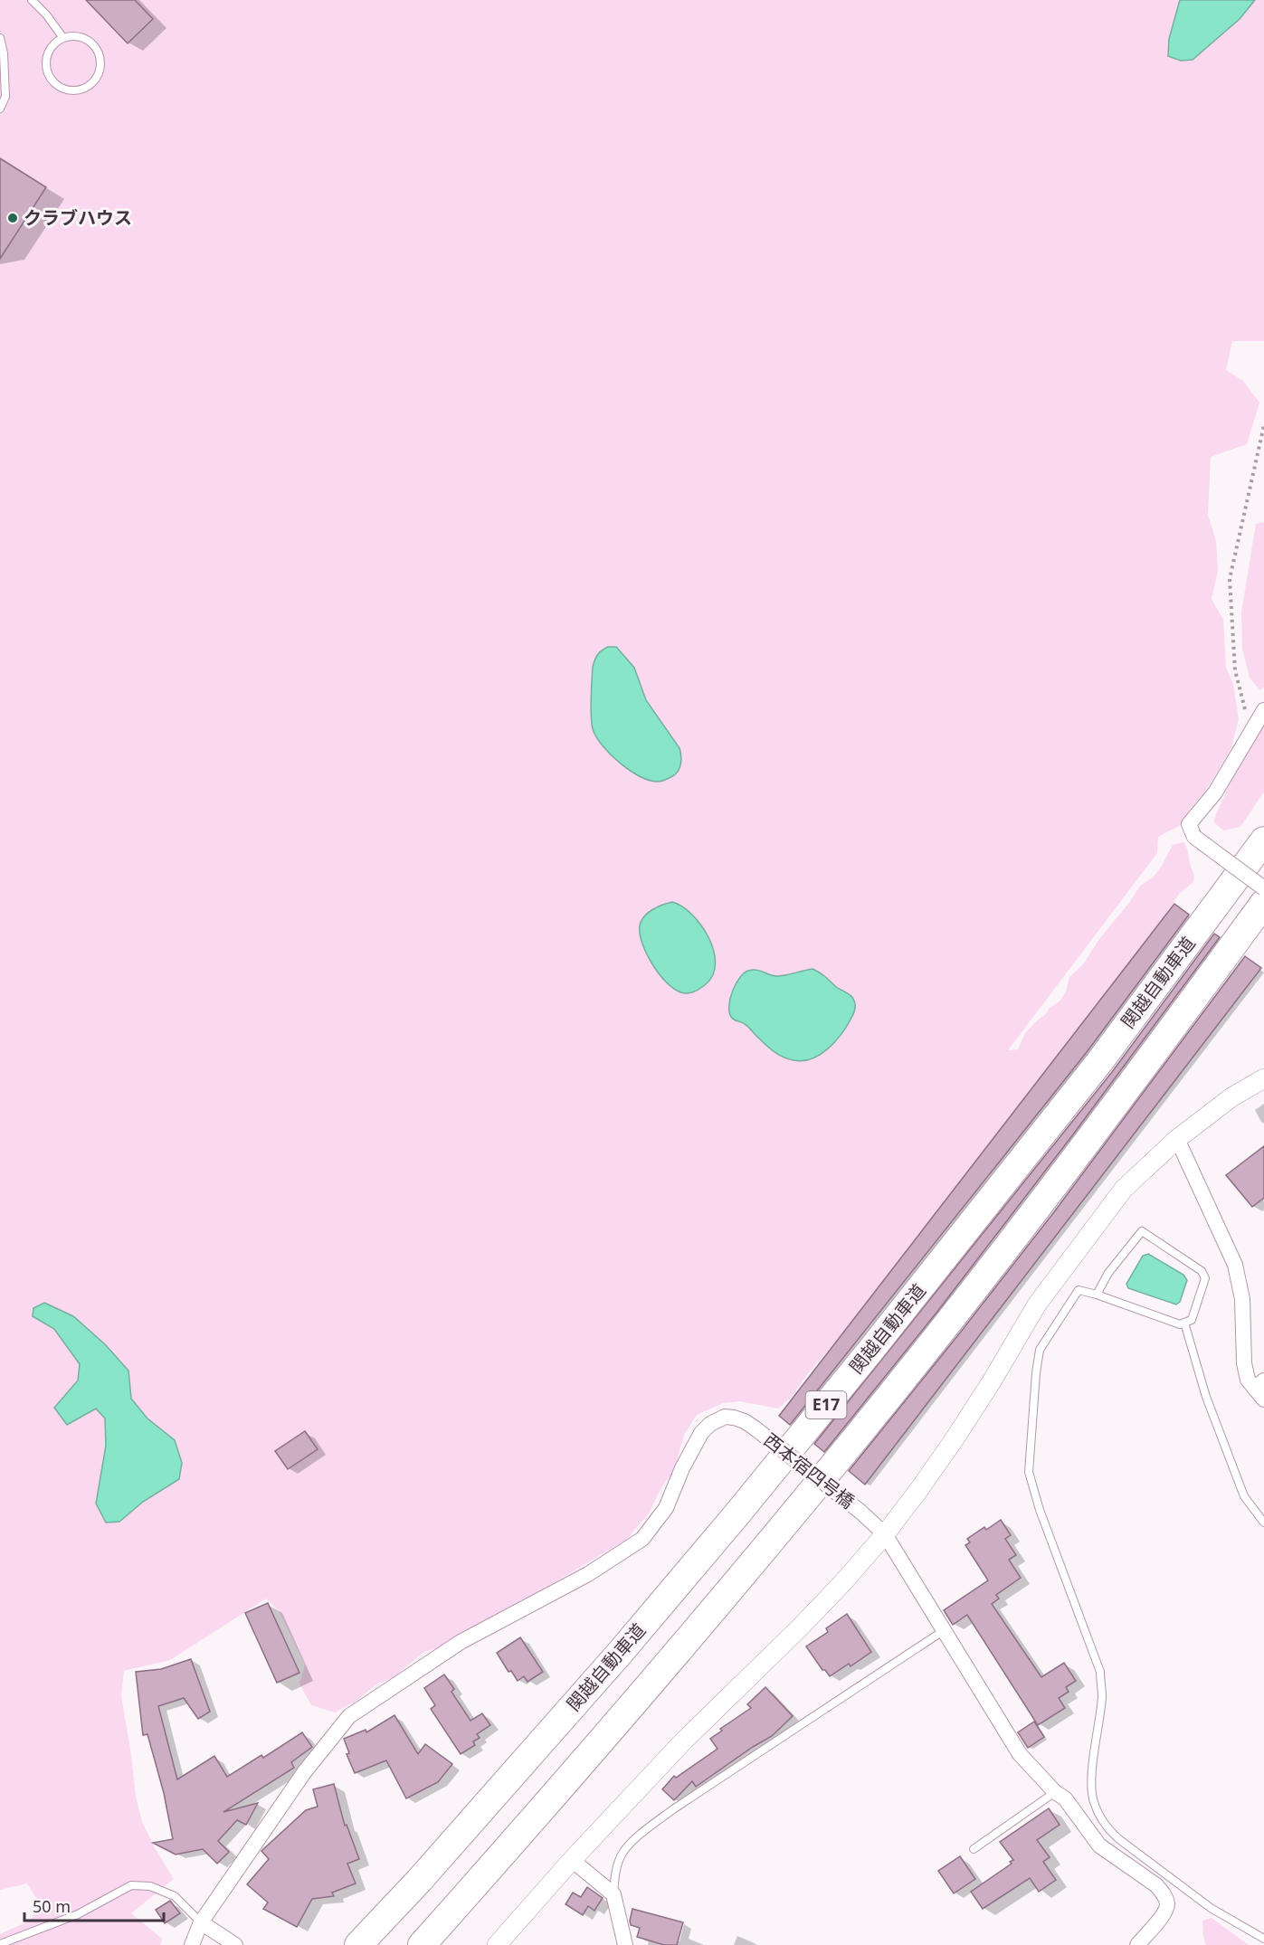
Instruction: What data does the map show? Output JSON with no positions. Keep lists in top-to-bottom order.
{
  "streets": {
    "highway": ["関越自動車道", "E17"],
    "street": ["西本宿四号橋"]
  },
  "places": ["クラブハウス"],
  "scale_bar": "50 m"
}
